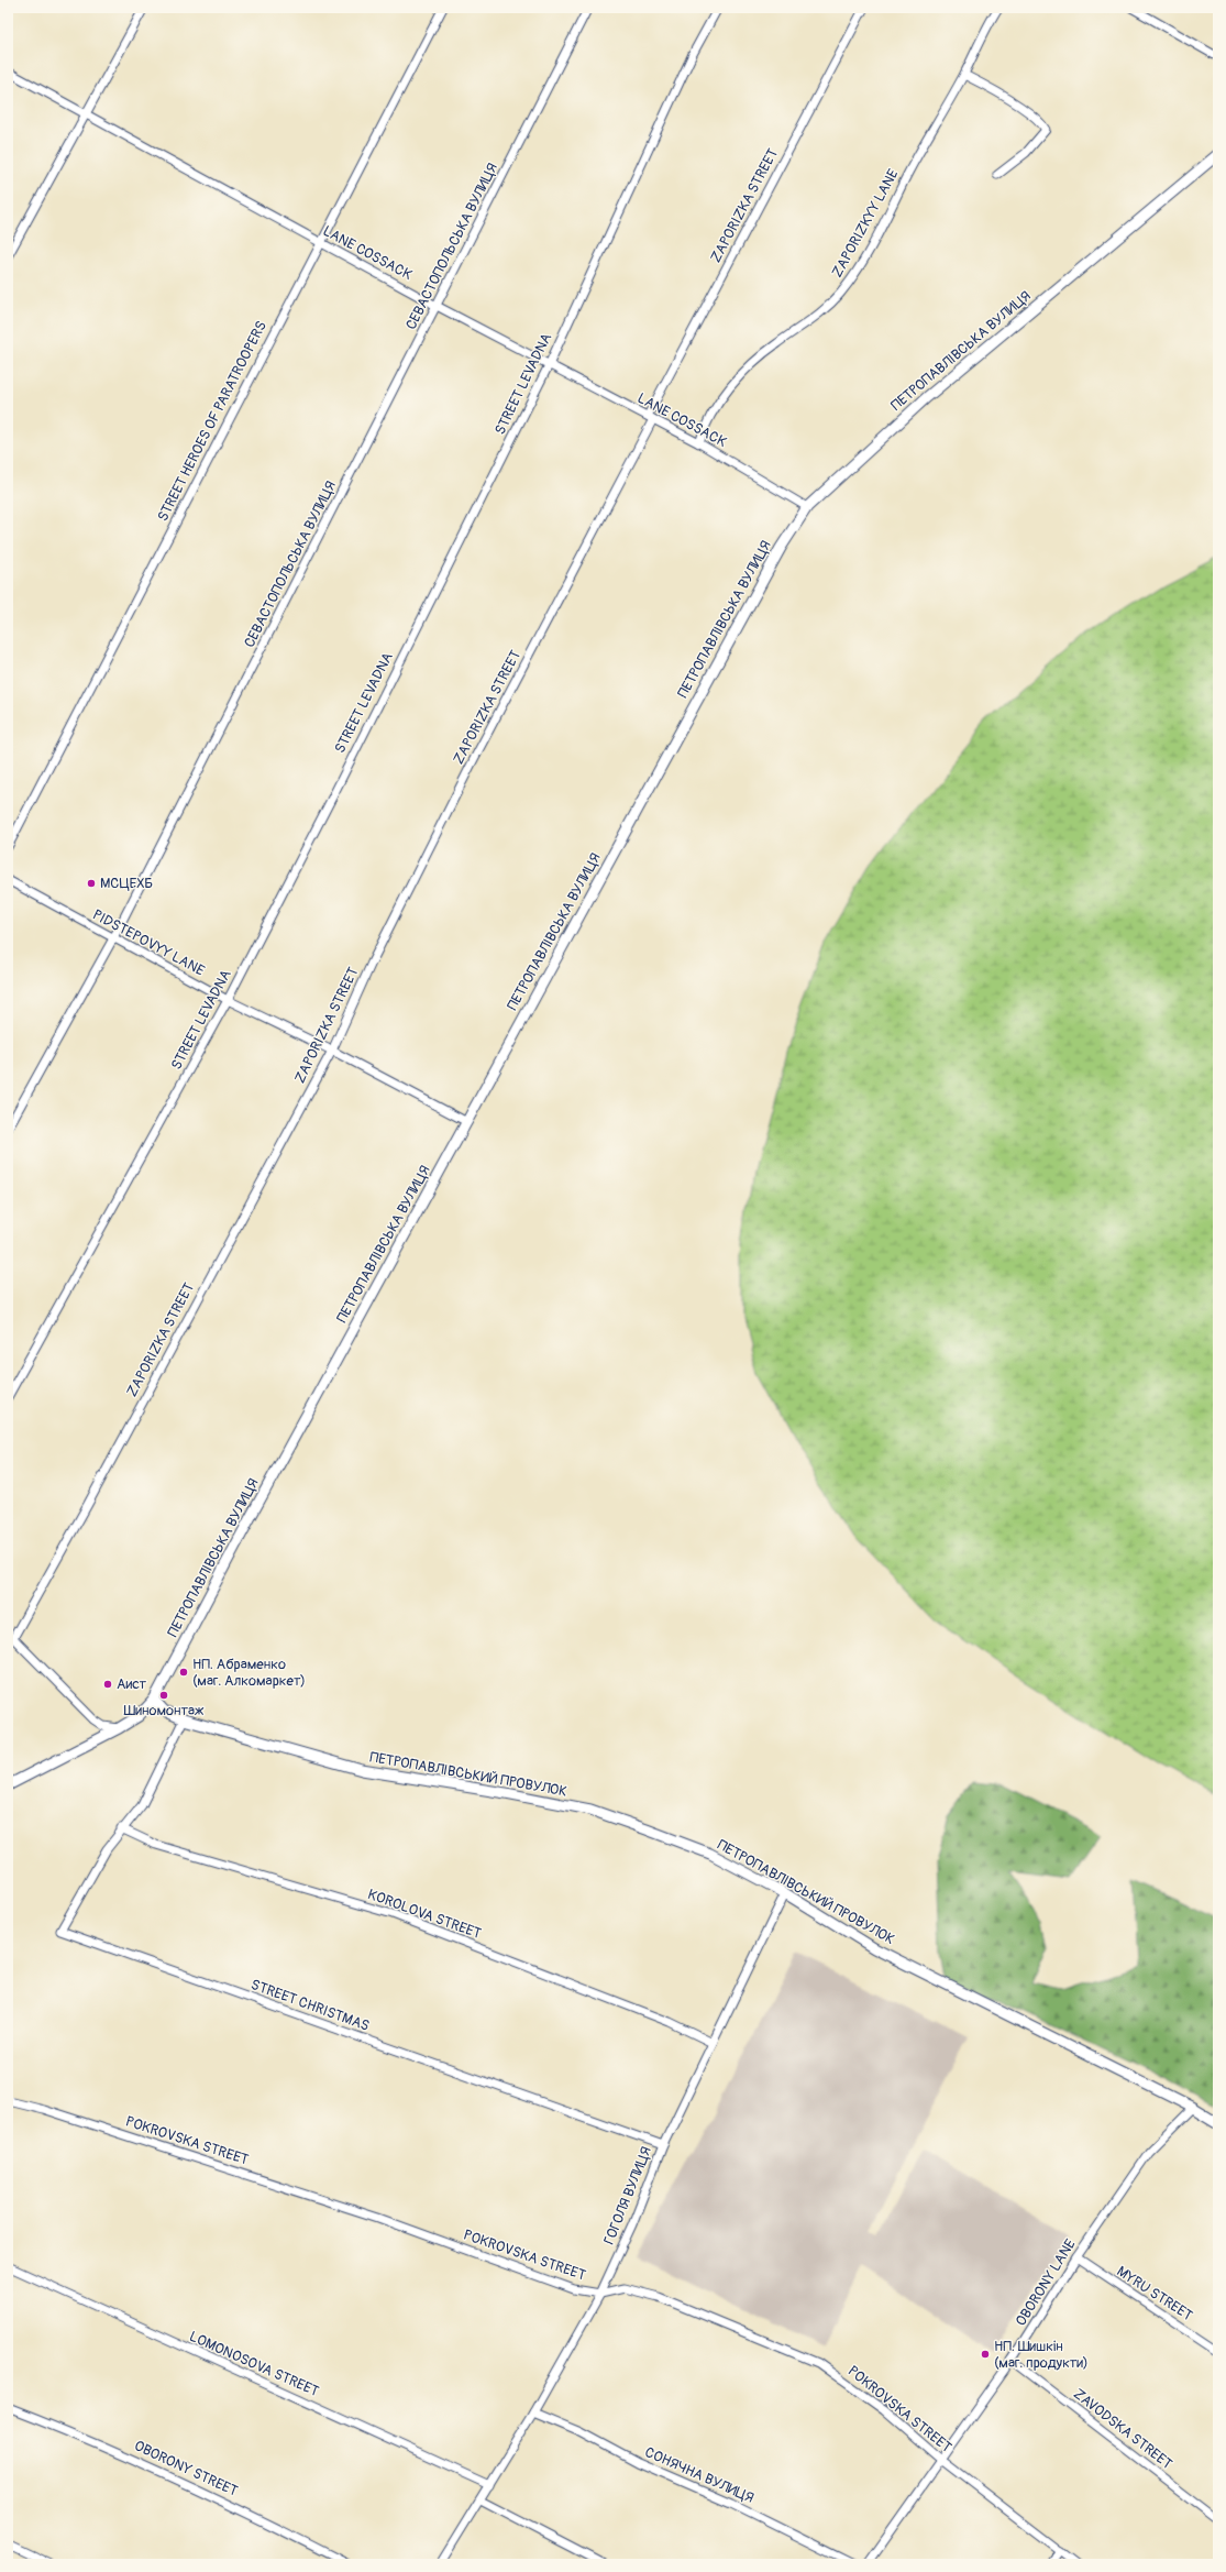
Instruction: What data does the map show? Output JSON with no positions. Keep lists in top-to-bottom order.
{
  "streets": {
    "street": [
      "ZAPORIZKA STREET",
      "ZAPORIZKYY LANE",
      "СЕВАСТОПОЛЬСЬКА ВУЛИЦЯ",
      "LANE COSSACK",
      "ПЕТРОПАВЛІВСЬКА ВУЛИЦЯ",
      "STREET LEVADNA",
      "STREET HEROES OF PARATROOPERS",
      "PIDSTEPOVYY LANE",
      "ПЕТРОПАВЛІВСЬКИЙ ПРОВУЛОК",
      "KOROLOVA STREET",
      "STREET CHRISTMAS",
      "POKROVSKA STREET",
      "ГОГОЛЯ ВУЛИЦЯ",
      "OBORONY LANE",
      "MYRU STREET",
      "LOMONOSOVA STREET",
      "ZAVODSKA STREET",
      "OBORONY STREET",
      "СОНЯЧНА ВУЛИЦЯ"
    ]
  },
  "crossings": [
    ["ZAPORIZKA STREET", "LANE COSSACK"],
    ["ZAPORIZKA STREET", "PIDSTEPOVYY LANE"],
    ["ZAPORIZKYY LANE", "LANE COSSACK"],
    ["СЕВАСТОПОЛЬСЬКА ВУЛИЦЯ", "LANE COSSACK"],
    ["СЕВАСТОПОЛЬСЬКА ВУЛИЦЯ", "PIDSTEPOVYY LANE"],
    ["LANE COSSACK", "ПЕТРОПАВЛІВСЬКА ВУЛИЦЯ"],
    ["LANE COSSACK", "STREET LEVADNA"],
    ["LANE COSSACK", "STREET HEROES OF PARATROOPERS"],
    ["ПЕТРОПАВЛІВСЬКА ВУЛИЦЯ", "PIDSTEPOVYY LANE"],
    ["ПЕТРОПАВЛІВСЬКА ВУЛИЦЯ", "ПЕТРОПАВЛІВСЬКИЙ ПРОВУЛОК"],
    ["STREET LEVADNA", "PIDSTEPOVYY LANE"],
    ["ПЕТРОПАВЛІВСЬКИЙ ПРОВУЛОК", "ГОГОЛЯ ВУЛИЦЯ"],
    ["ПЕТРОПАВЛІВСЬКИЙ ПРОВУЛОК", "OBORONY LANE"],
    ["KOROLOVA STREET", "STREET CHRISTMAS"],
    ["KOROLOVA STREET", "ГОГОЛЯ ВУЛИЦЯ"],
    ["STREET CHRISTMAS", "ГОГОЛЯ ВУЛИЦЯ"],
    ["POKROVSKA STREET", "ГОГОЛЯ ВУЛИЦЯ"],
    ["POKROVSKA STREET", "OBORONY LANE"],
    ["ГОГОЛЯ ВУЛИЦЯ", "LOMONOSOVA STREET"],
    ["ГОГОЛЯ ВУЛИЦЯ", "СОНЯЧНА ВУЛИЦЯ"],
    ["OBORONY LANE", "MYRU STREET"],
    ["OBORONY LANE", "ZAVODSKA STREET"]
  ],
  "places": [
    "МСЦЕХБ",
    "НП. Абраменко (маг. Алкомаркет)",
    "Аист",
    "Шиномонтаж",
    "НП. Шишкін (маг. продукти)"
  ]
}
